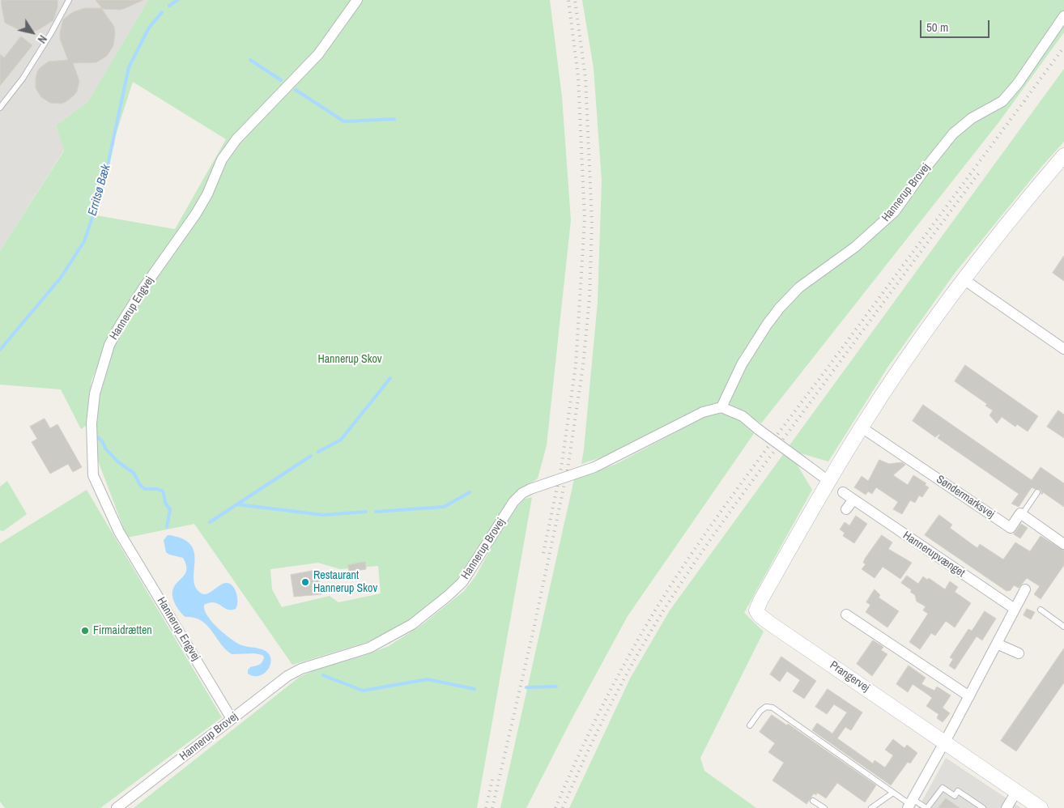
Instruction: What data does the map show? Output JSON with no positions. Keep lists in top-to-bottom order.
{
  "streets": {
    "street": [
      "Hannerup Brovej",
      "Hannerup Engvej",
      "Søndermarksvej",
      "Hannerupvænget",
      "Prangervej"
    ]
  },
  "crossings": [
    ["Hannerup Brovej", "Hannerup Engvej"]
  ],
  "water": ["Erritsø Bæk"],
  "parks": ["Hannerup Skov"],
  "places": ["Restaurant Hannerup Skov", "Firmaidrætten"],
  "scale_bar": "50 m",
  "north": "bottom right"
}
